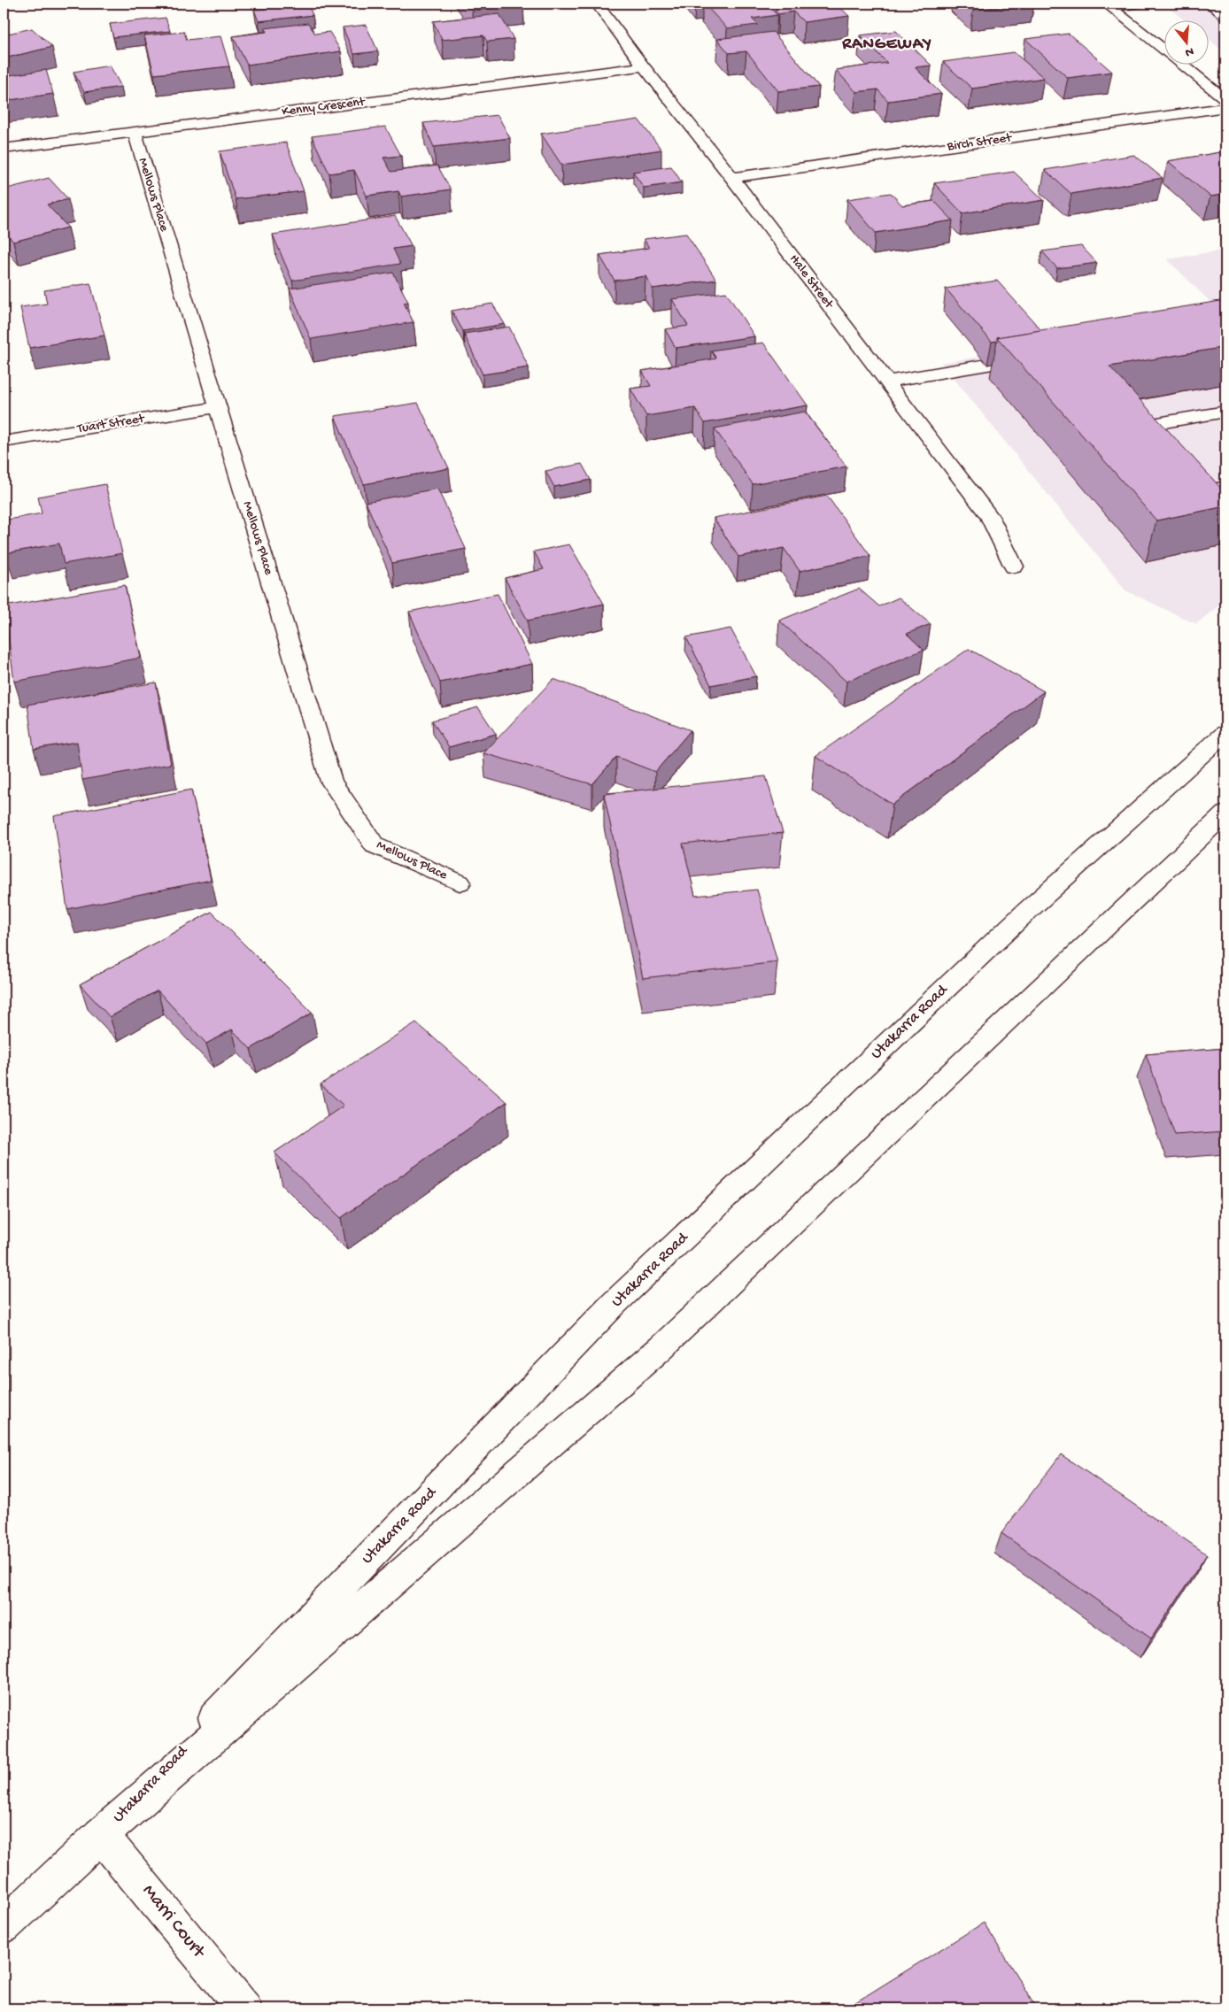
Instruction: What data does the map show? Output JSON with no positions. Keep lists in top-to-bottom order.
{
  "streets": {
    "street": [
      "Kenny Crescent",
      "Birch Street",
      "Mellows Place",
      "Hale Street",
      "Tuart Street",
      "Utakarra Road",
      "Marri Court"
    ]
  },
  "crossings": [
    ["Kenny Crescent", "Mellows Place"],
    ["Kenny Crescent", "Hale Street"],
    ["Birch Street", "Hale Street"],
    ["Mellows Place", "Tuart Street"],
    ["Utakarra Road", "Marri Court"]
  ],
  "districts": ["RANGEWAY"],
  "north": "bottom"
}
